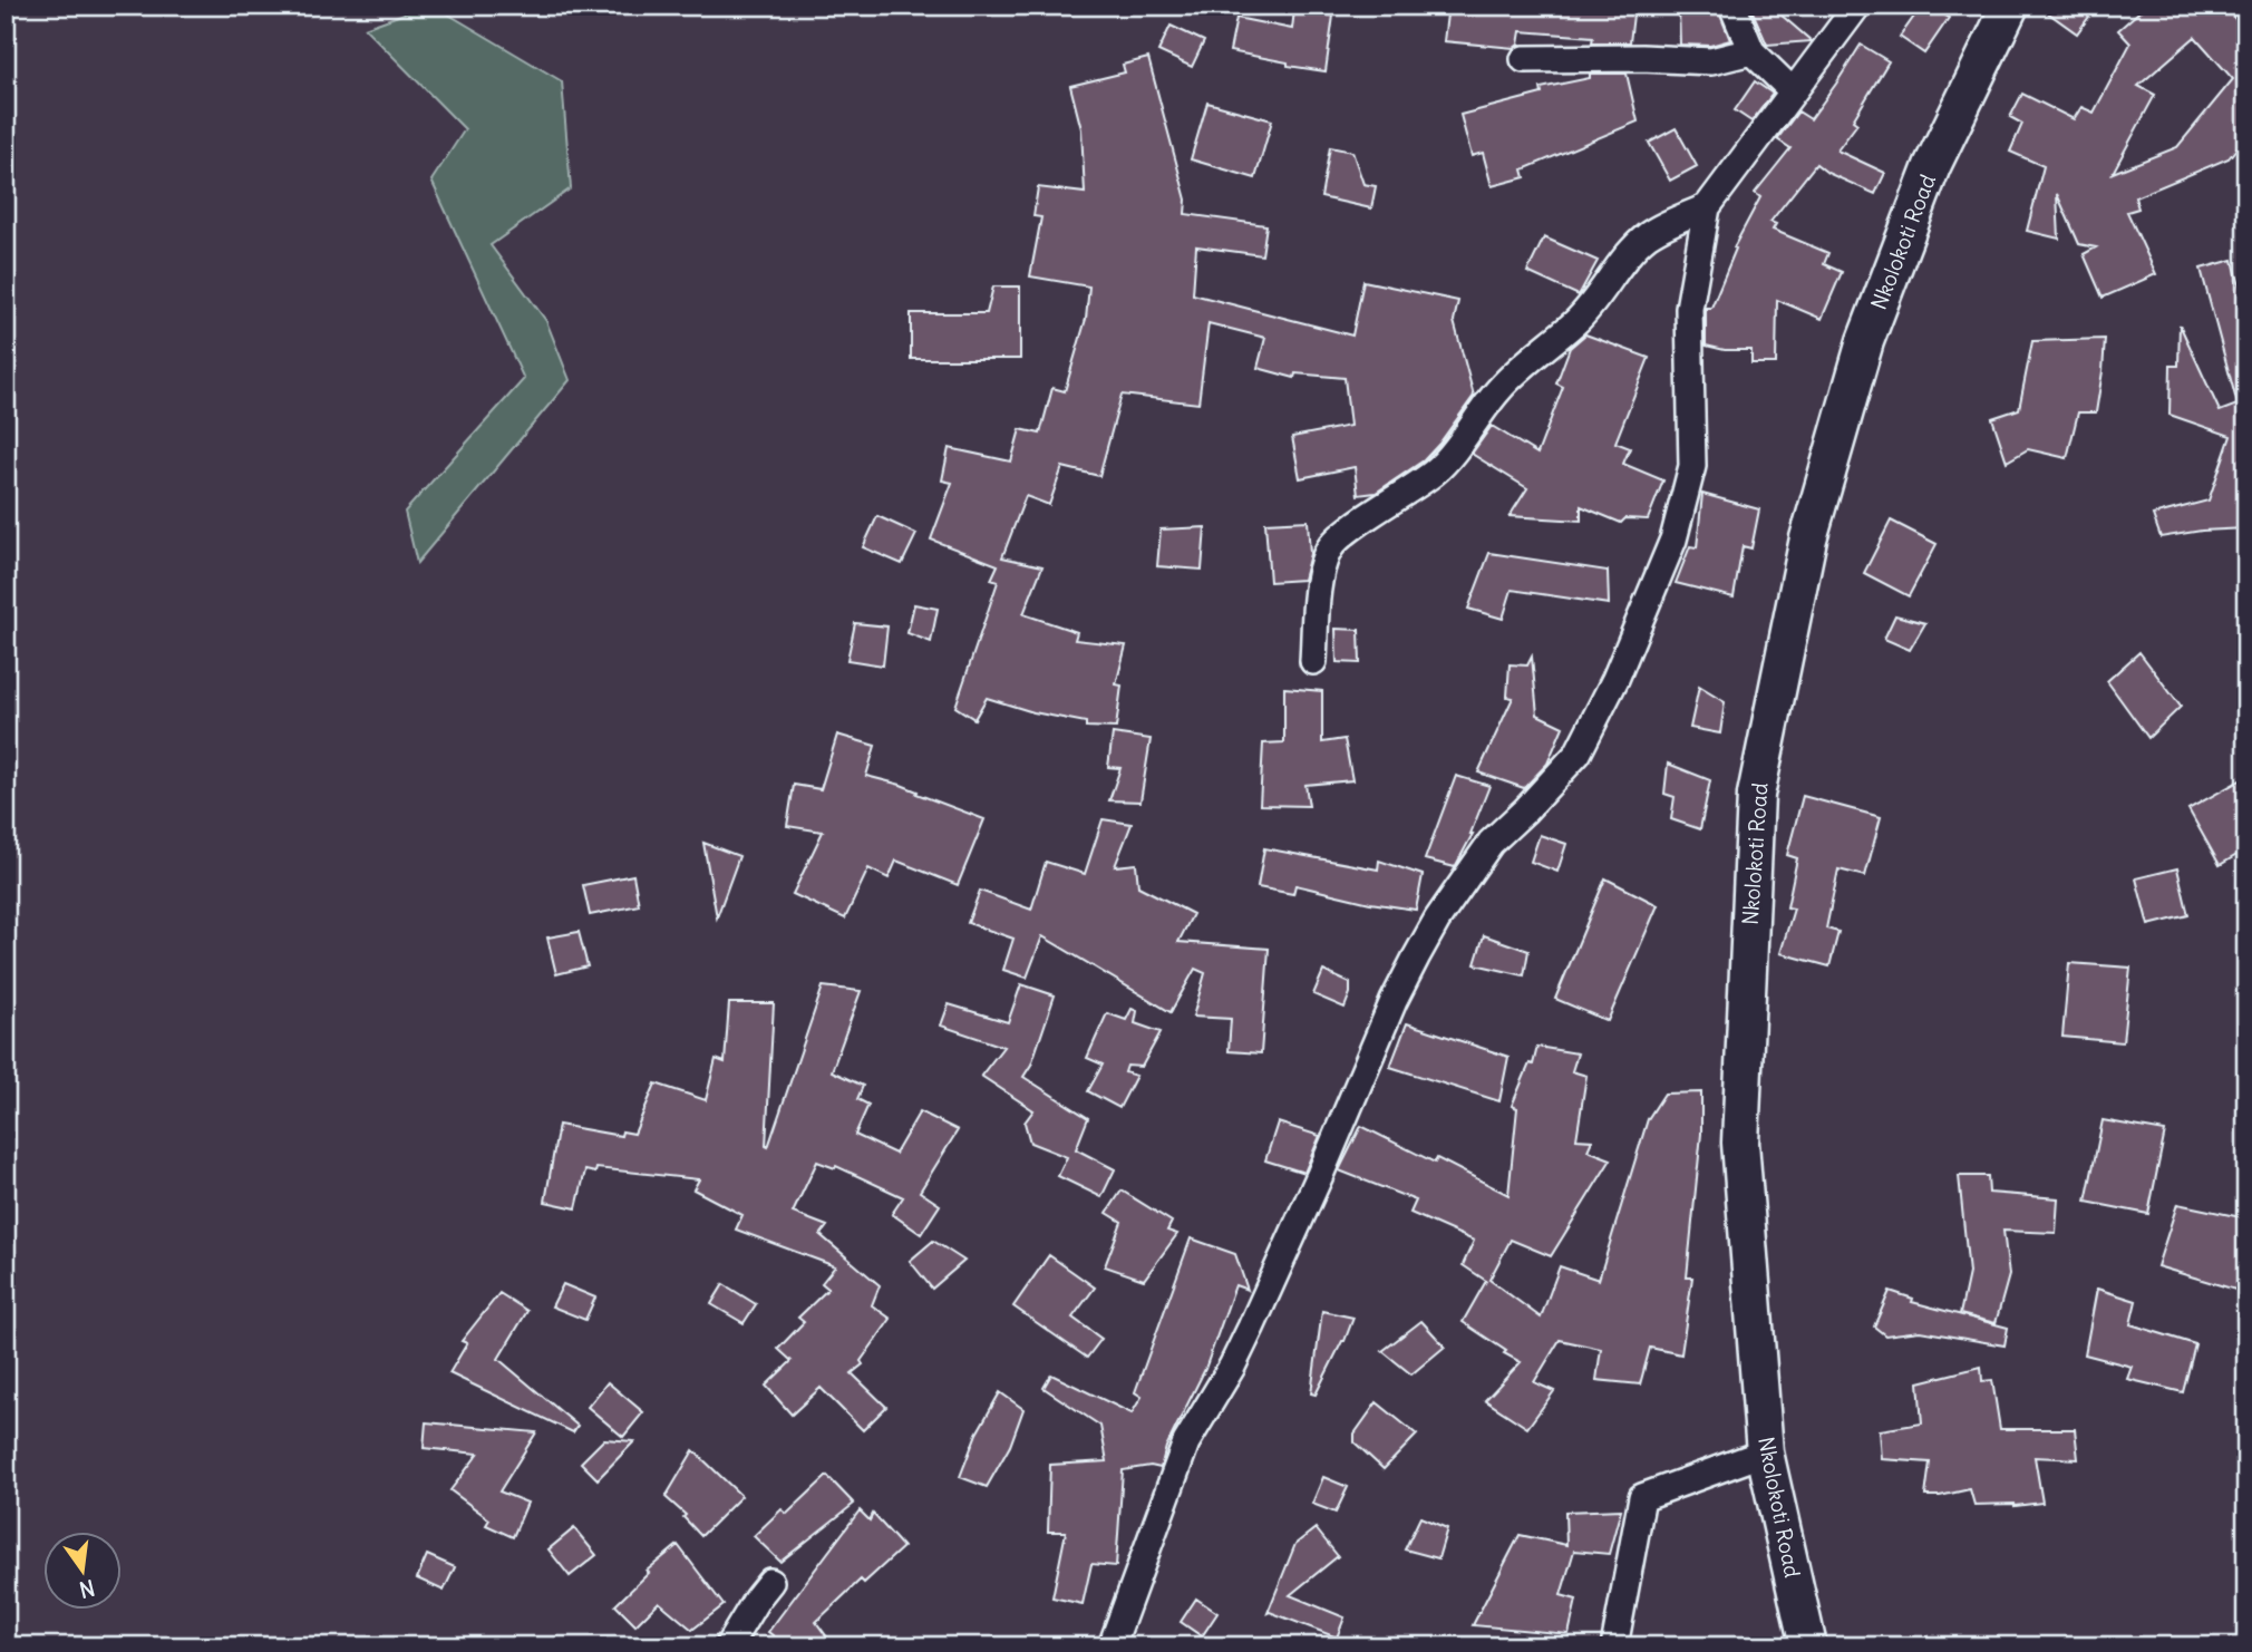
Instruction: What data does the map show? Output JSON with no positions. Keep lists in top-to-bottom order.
{
  "streets": {
    "main road": ["Nkolokoti Road"]
  },
  "north": "bottom"
}
